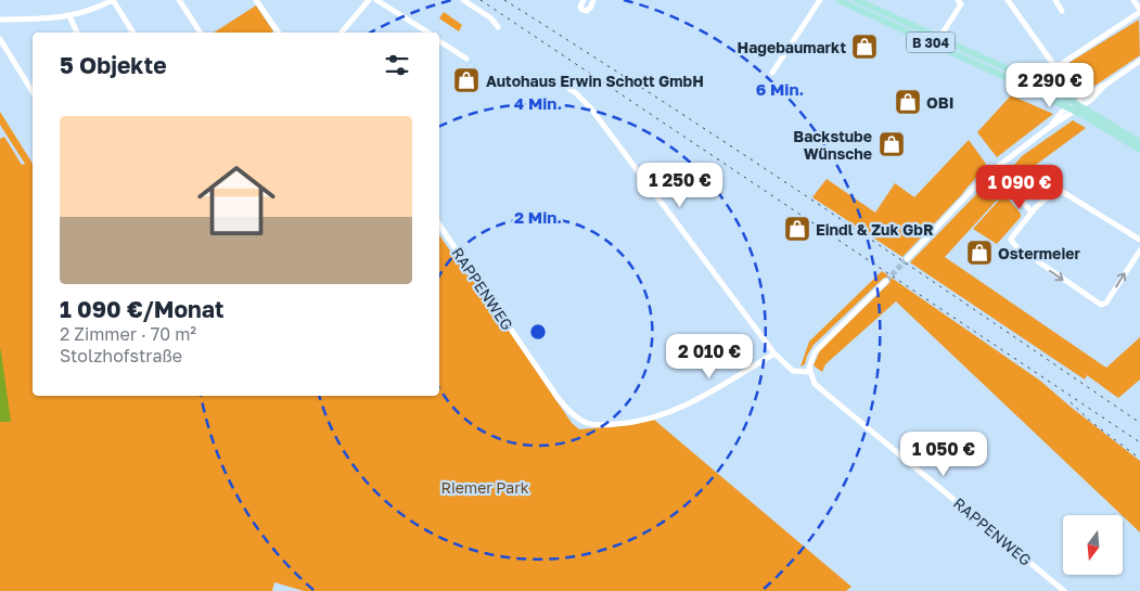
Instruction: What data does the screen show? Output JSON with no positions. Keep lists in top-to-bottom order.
{
  "streets": {
    "main road": ["B 304"],
    "street": ["RAPPENWEG"]
  },
  "parks": ["Riemer Park"],
  "places": {
    "shop": [
      "Hagebaumarkt",
      "Autohaus Erwin Schott GmbH",
      "OBI",
      "Backstube Wünsche",
      "Eindl & Zuk GbR",
      "Ostermeier"
    ]
  },
  "north": "bottom",
  "page": {
    "heading": "5 Objekte",
    "price": [
      "2 290 €",
      "1 250 €",
      "1 090 €",
      "2 010 €",
      "1 050 €"
    ],
    "list": [
      {
        "name": "1 090 €/Monat",
        "note": "2 Zimmer · 70 m² · Stolzhofstraße"
      }
    ]
  },
  "rings": ["6 Min.", "4 Min.", "2 Min."]
}
